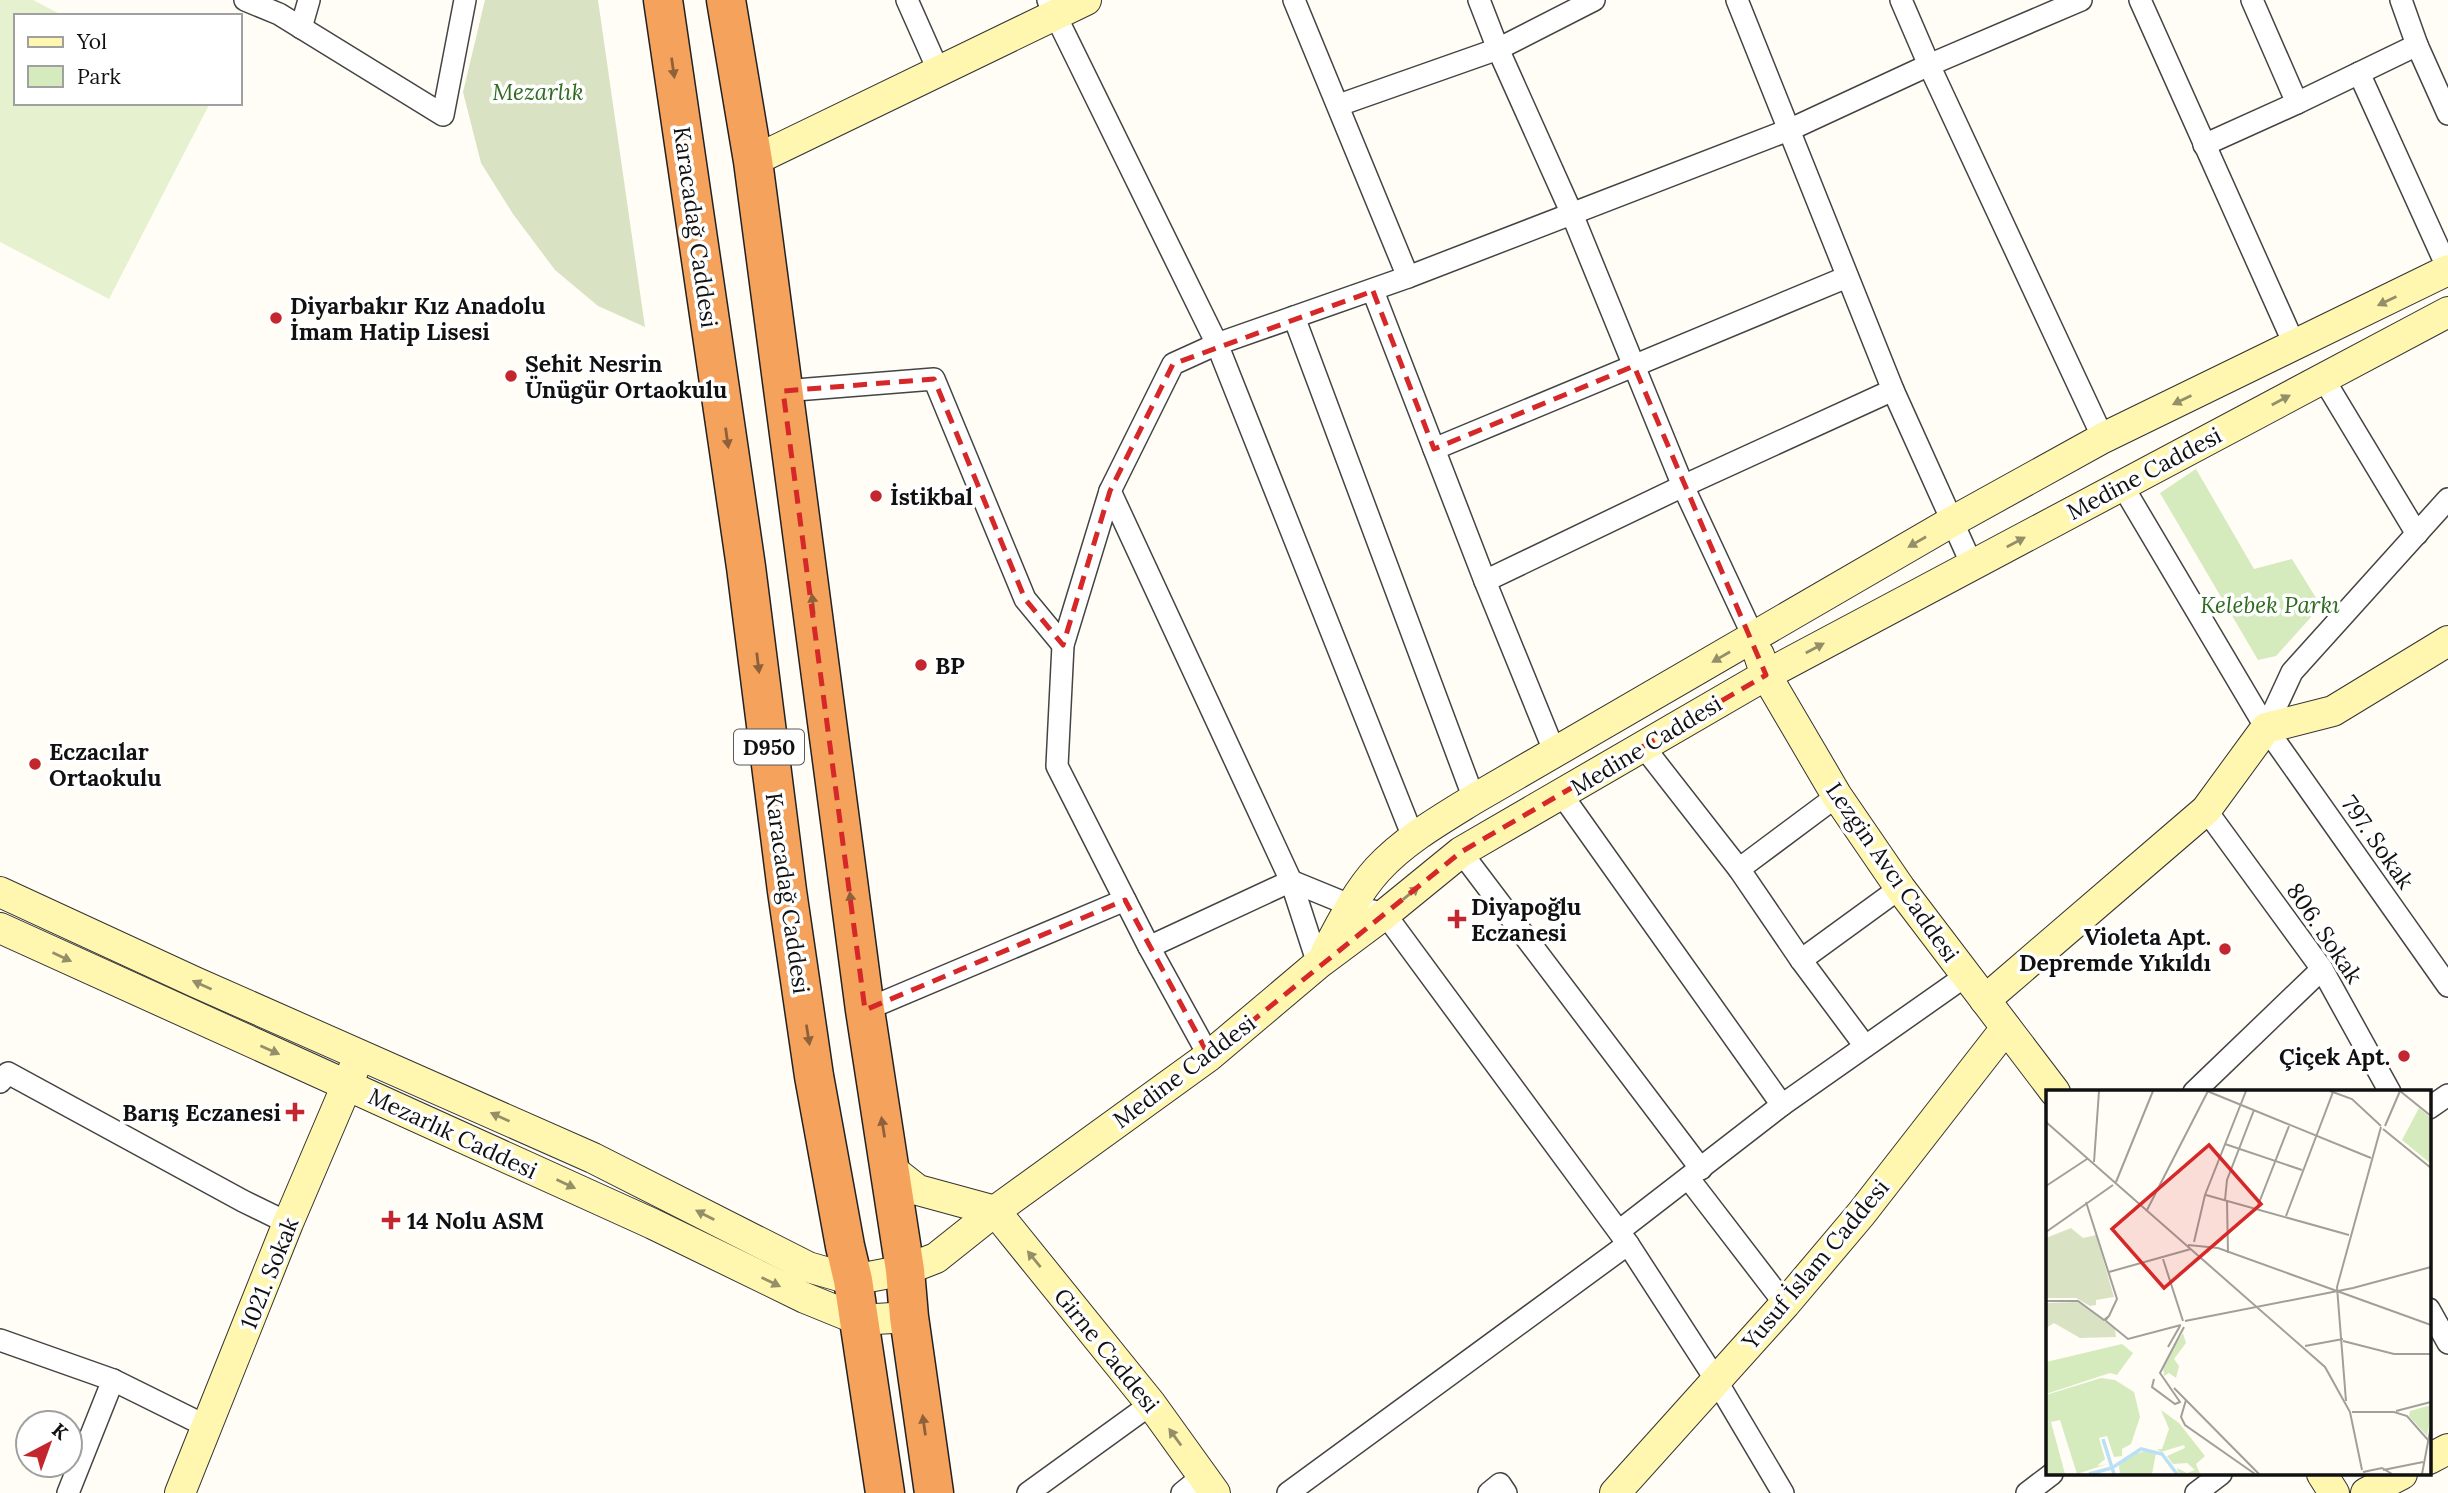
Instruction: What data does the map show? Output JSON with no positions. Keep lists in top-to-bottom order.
{
  "streets": {
    "highway": ["Karacadağ Caddesi", "D950"],
    "street": [
      "Medine Caddesi",
      "797. Sokak",
      "Lezgin Avcı Caddesi",
      "806. Sokak",
      "Mezarlık Caddesi",
      "Yusuf İslam Caddesi",
      "1021. Sokak",
      "Girne Caddesi"
    ]
  },
  "crossings": [
    ["Karacadağ Caddesi", "Mezarlık Caddesi"],
    ["Medine Caddesi", "D950"],
    ["Medine Caddesi", "797. Sokak"],
    ["Medine Caddesi", "Lezgin Avcı Caddesi"],
    ["Medine Caddesi", "Mezarlık Caddesi"],
    ["Medine Caddesi", "Girne Caddesi"],
    ["D950", "Mezarlık Caddesi"],
    ["Lezgin Avcı Caddesi", "Yusuf İslam Caddesi"],
    ["Mezarlık Caddesi", "1021. Sokak"]
  ],
  "one_way": ["Girne Caddesi"],
  "parks": ["Mezarlık", "Kelebek Parkı"],
  "places": {
    "other": [
      "Diyarbakır Kız Anadolu İmam Hatip Lisesi",
      "Şehit Nesrin Ünügür Ortaokulu",
      "İstikbal",
      "BP",
      "Eczacılar Ortaokulu",
      "Violeta Apt. Depremde Yıkıldı",
      "Çiçek Apt."
    ],
    "health": ["Diyapoğlu Eczanesi", "Barış Eczanesi", "14 Nolu ASM"]
  },
  "legend": ["Yol", "Park"],
  "north": "top right"
}
